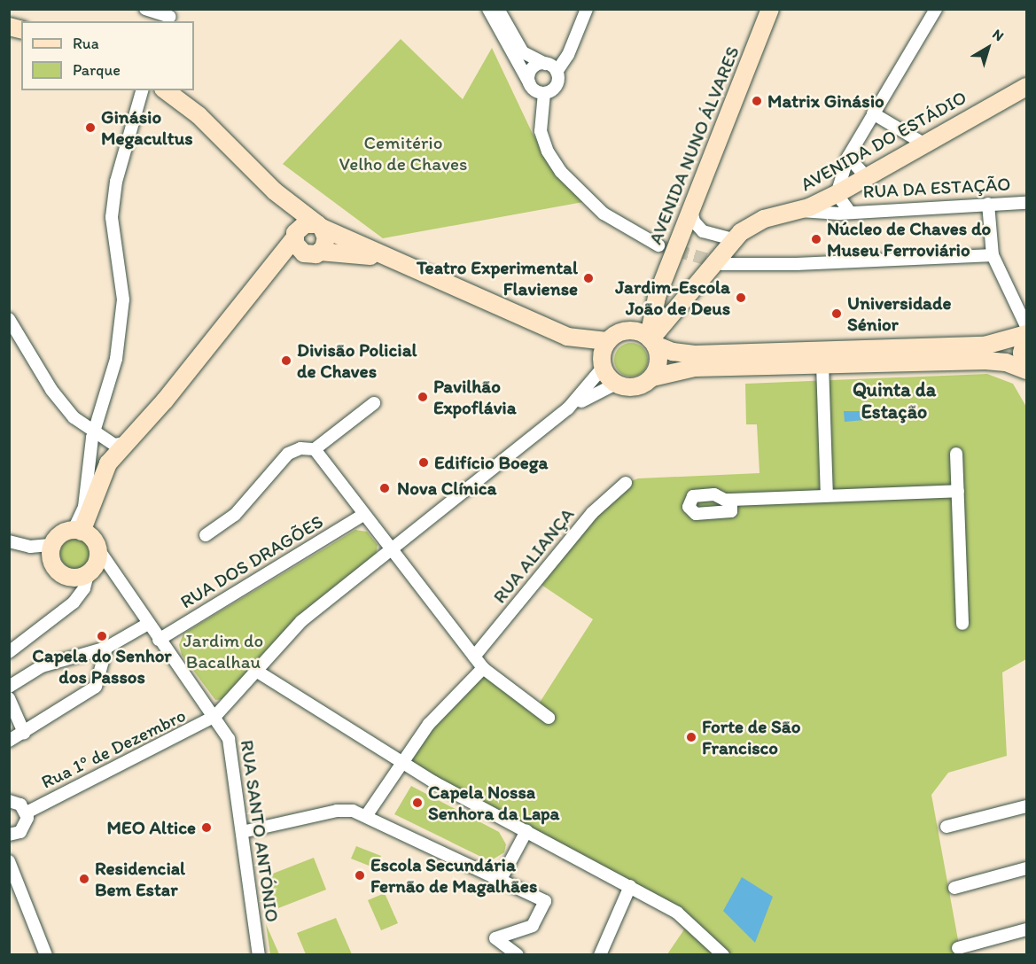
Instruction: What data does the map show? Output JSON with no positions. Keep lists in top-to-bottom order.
{
  "streets": {
    "main road": ["AVENIDA DO ESTÁDIO", "AVENIDA NUNO ÁLVARES"],
    "street": [
      "RUA DA ESTAÇÃO",
      "RUA ALIANÇA",
      "RUA DOS DRAGÕES",
      "Rua 1º de Dezembro",
      "RUA SANTO ANTÓNIO"
    ]
  },
  "crossings": [
    ["AVENIDA DO ESTÁDIO", "RUA DA ESTAÇÃO"],
    ["RUA DOS DRAGÕES", "RUA SANTO ANTÓNIO"],
    ["Rua 1º de Dezembro", "RUA SANTO ANTÓNIO"]
  ],
  "districts": ["Quinta da Estação"],
  "parks": ["Cemitério Velho de Chaves", "Jardim do Bacalhau"],
  "places": [
    "Matrix Ginásio",
    "Ginásio Megacultus",
    "Núcleo de Chaves do Museu Ferroviário",
    "Teatro Experimental Flaviense",
    "Jardim-Escola João de Deus",
    "Universidade Sénior",
    "Divisão Policial de Chaves",
    "Pavilhão Expoflávia",
    "Edifício Boega",
    "Nova Clínica",
    "Capela do Senhor dos Passos",
    "Forte de São Francisco",
    "Capela Nossa Senhora da Lapa",
    "MEO Altice",
    "Escola Secundária Fernão de Magalhães",
    "Residencial Bem Estar"
  ],
  "legend": ["Rua", "Parque"],
  "north": "top right"
}
